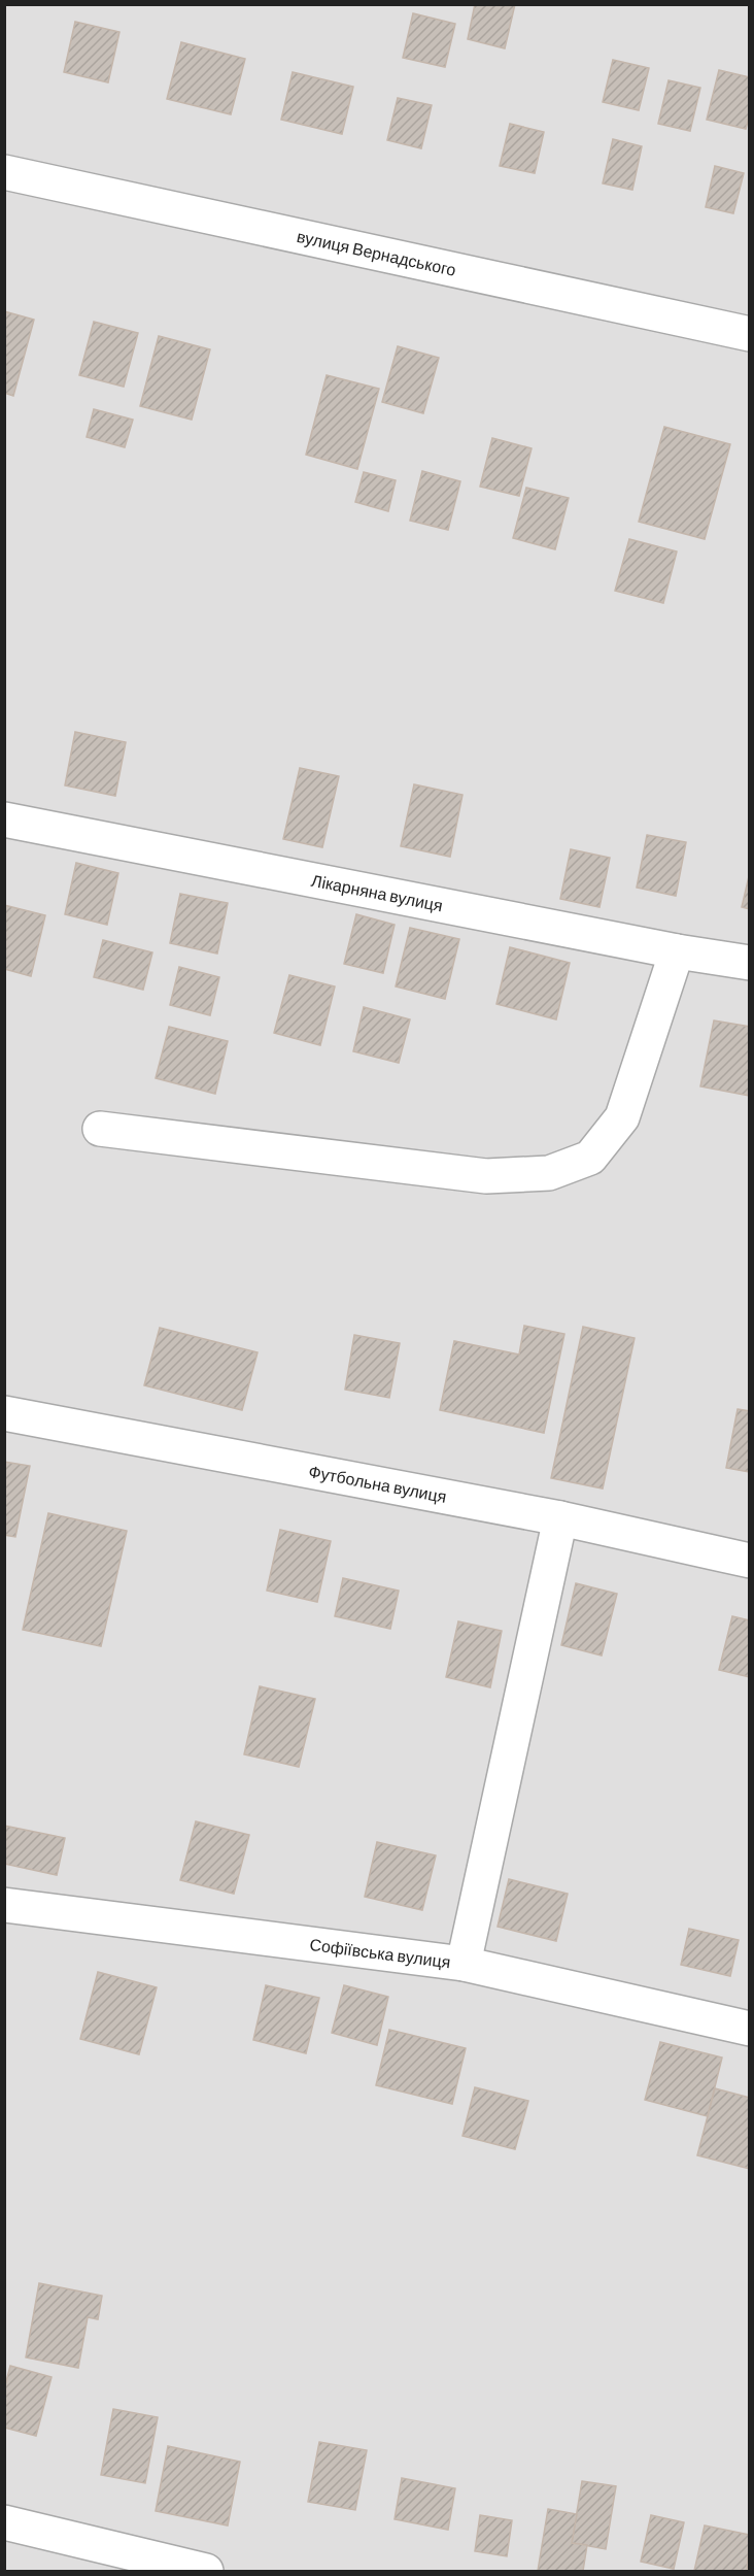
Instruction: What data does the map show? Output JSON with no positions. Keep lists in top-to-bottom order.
{
  "streets": {
    "street": [
      "вулиця Вернадського",
      "Лікарняна вулиця",
      "Футбольна вулиця",
      "Софіївська вулиця"
    ]
  }
}
